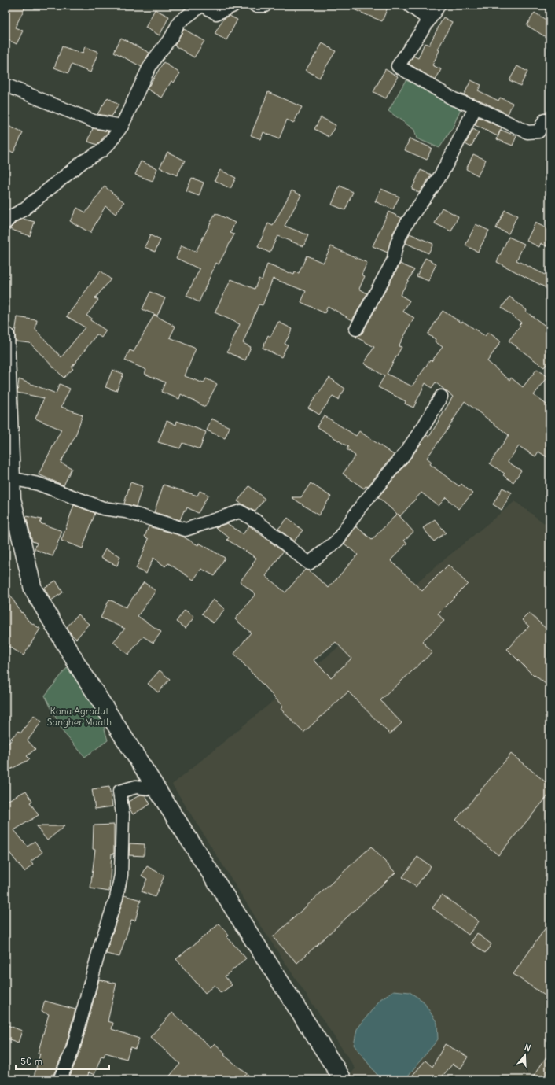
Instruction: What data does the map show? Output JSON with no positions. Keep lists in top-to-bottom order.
{
  "parks": ["Kona Agradut Sangher Maath"],
  "scale_bar": "50 m",
  "north": "top"
}
